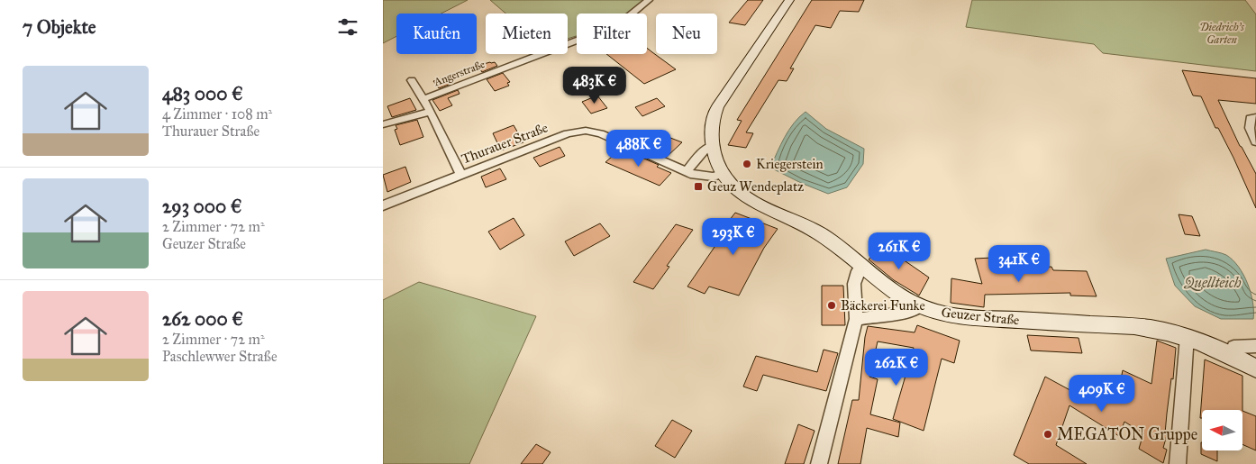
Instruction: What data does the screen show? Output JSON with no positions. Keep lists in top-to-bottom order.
{
  "streets": {
    "main road": ["Geuzer Straße"],
    "street": ["Angerstraße", "Thurauer Straße"]
  },
  "crossings": [
    ["Thurauer Straße", "Geuzer Straße"]
  ],
  "water": ["Quellteich"],
  "parks": ["Diedrich's Garten"],
  "places": {
    "other": ["Kriegerstein", "Bäckerei Funke", "MEGATON Gruppe"],
    "transit": ["Geuz Wendeplatz"]
  },
  "north": "left",
  "page": {
    "heading": "7 Objekte",
    "chip": [
      "Kaufen",
      "Mieten",
      "Filter",
      "Neu"
    ],
    "list": [
      {
        "name": "483 000 €",
        "note": "4 Zimmer · 108 m² · Thurauer Straße"
      },
      {
        "name": "293 000 €",
        "note": "2 Zimmer · 72 m² · Geuzer Straße"
      },
      {
        "name": "262 000 €",
        "note": "2 Zimmer · 72 m² · Paschlewwer Straße"
      }
    ],
    "price": [
      "483K €",
      "488K €",
      "293K €",
      "261K €",
      "341K €",
      "262K €",
      "409K €"
    ]
  }
}
